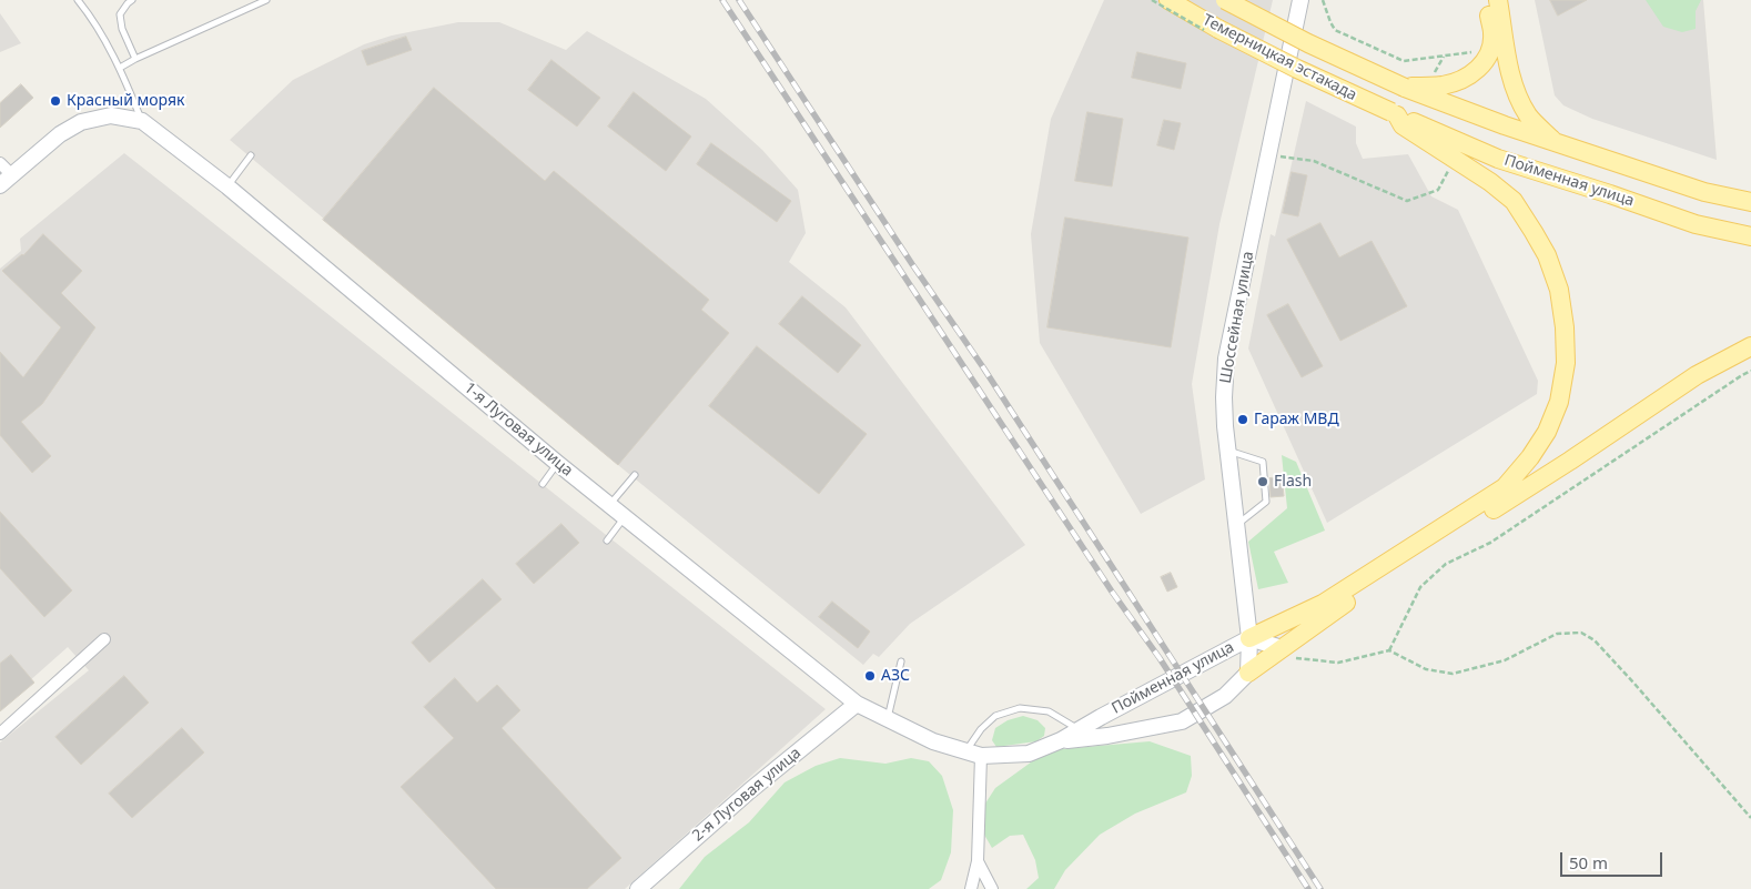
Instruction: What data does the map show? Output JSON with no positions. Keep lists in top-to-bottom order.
{
  "streets": {
    "main road": [
      "Темерницкая эстакада",
      "Пойменная улица",
      "Шоссейная улица",
      "1-я Луговая улица",
      "2-я Луговая улица"
    ]
  },
  "crossings": [
    ["Темерницкая эстакада", "Пойменная улица"],
    ["Пойменная улица", "Шоссейная улица"],
    ["Пойменная улица", "1-я Луговая улица"],
    ["1-я Луговая улица", "2-я Луговая улица"]
  ],
  "places": [
    "Красный моряк",
    "Гараж МВД",
    "Flash",
    "АЗС"
  ],
  "scale_bar": "50 m"
}
